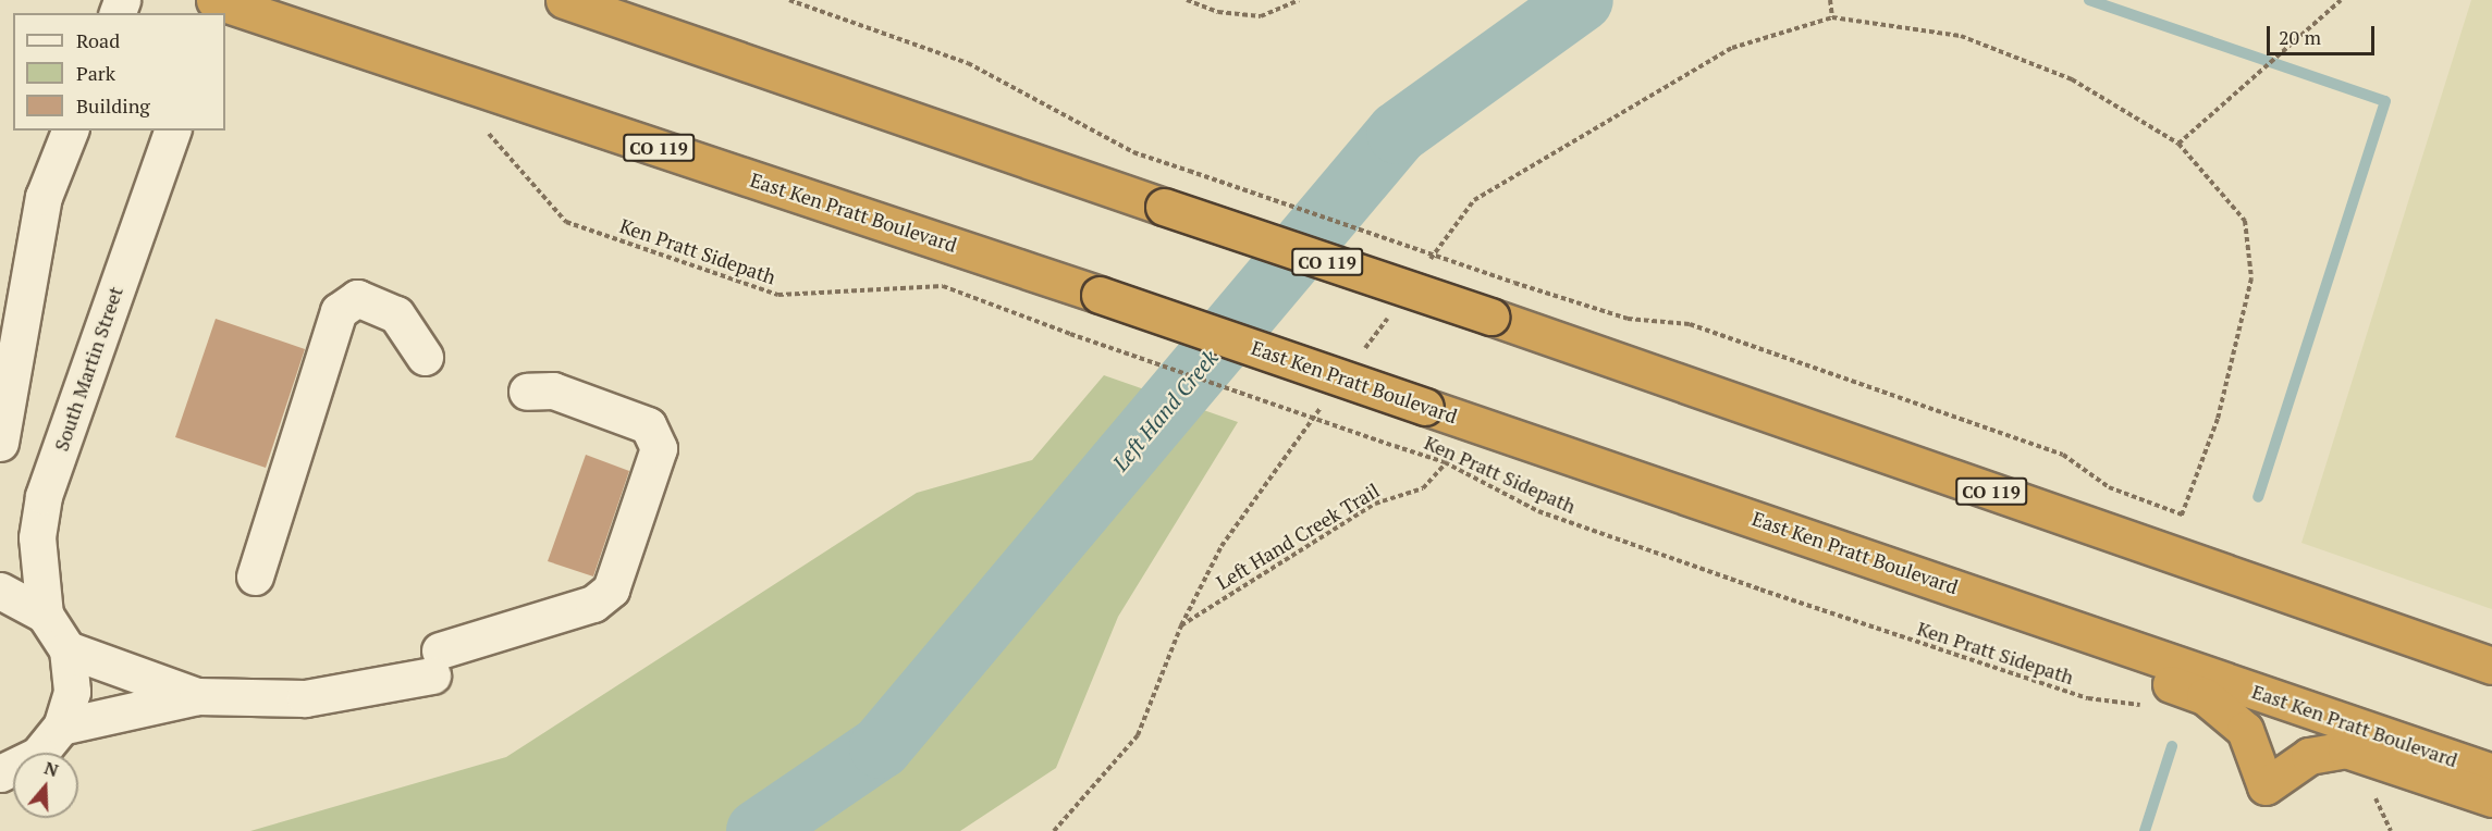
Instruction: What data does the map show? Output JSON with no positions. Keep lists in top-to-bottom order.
{
  "streets": {
    "highway": ["CO 119", "East Ken Pratt Boulevard"],
    "street": ["South Martin Street"],
    "path": ["Ken Pratt Sidepath", "Left Hand Creek Trail"]
  },
  "crossings": [
    ["East Ken Pratt Boulevard", "Left Hand Creek Trail"],
    ["Ken Pratt Sidepath", "Left Hand Creek Trail"]
  ],
  "water": ["Left Hand Creek"],
  "legend": ["Road", "Park", "Building"],
  "scale_bar": "20 m",
  "north": "top"
}
